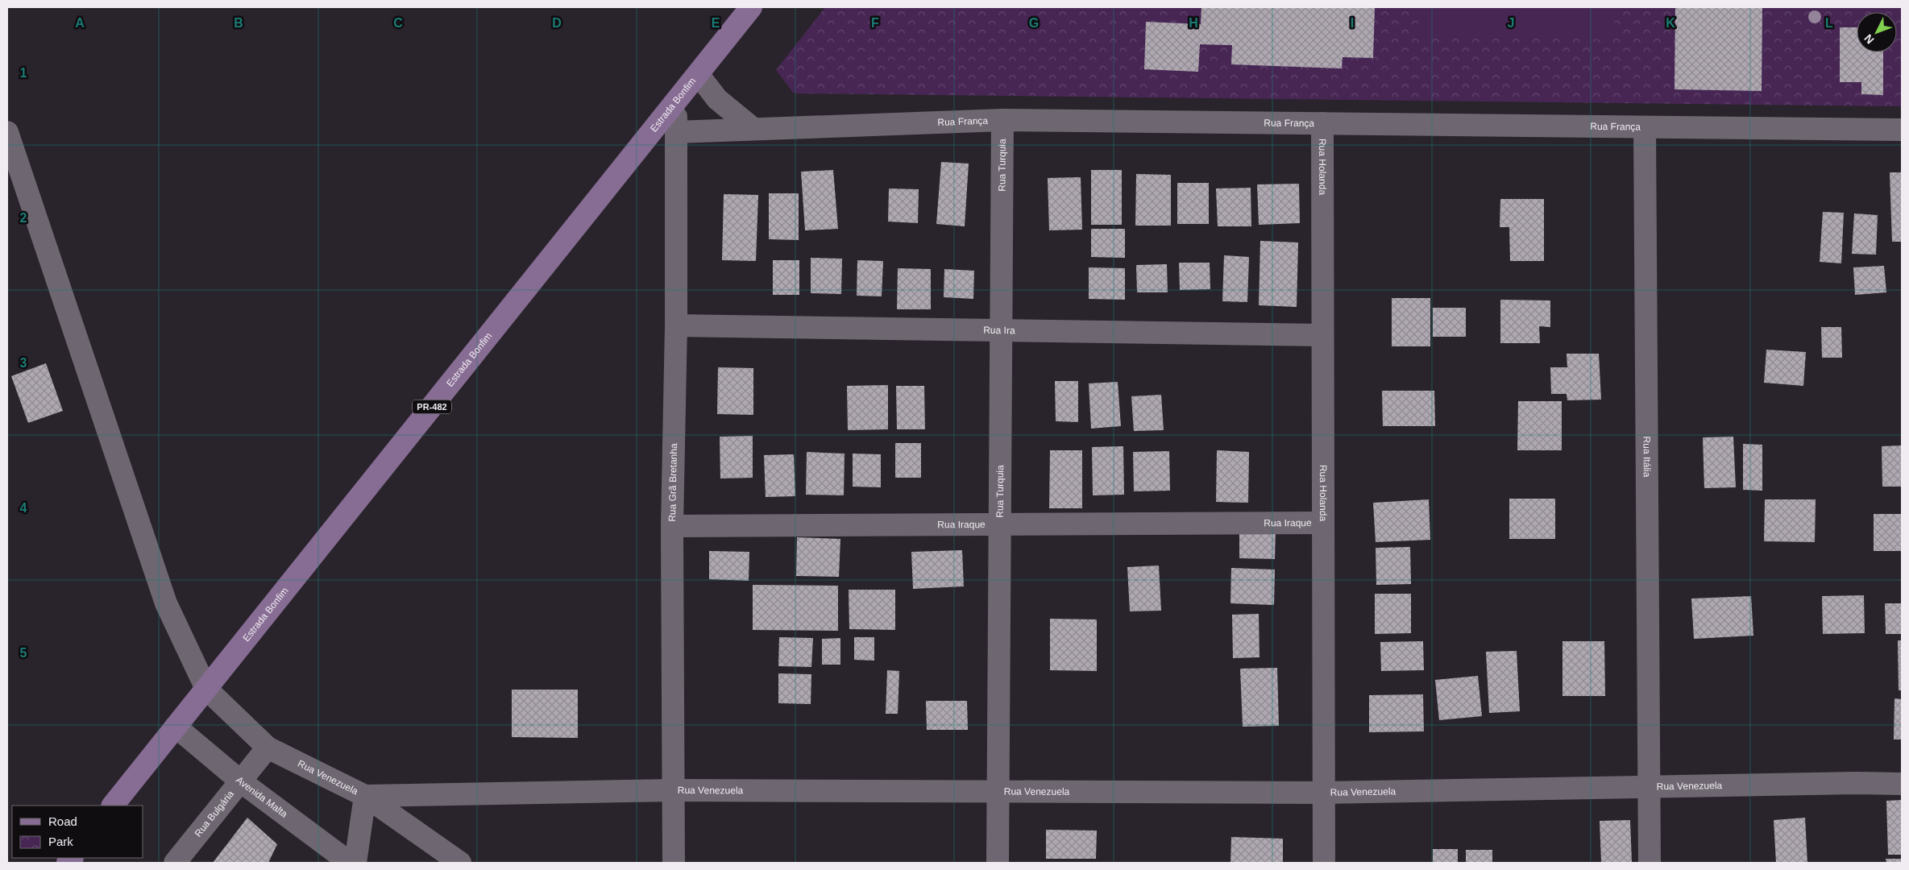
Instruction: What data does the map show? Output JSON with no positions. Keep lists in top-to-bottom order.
{
  "streets": {
    "main road": ["Estrada Bonfim", "PR-482"],
    "street": [
      "Rua França",
      "Rua Turquia",
      "Rua Holanda",
      "Rua Ira",
      "Rua Itália",
      "Rua Grã Bretanha",
      "Rua Iraque",
      "Rua Venezuela",
      "Avenida Malta",
      "Rua Bulgária"
    ]
  },
  "crossings": [
    ["Estrada Bonfim", "Rua Grã Bretanha"],
    ["Estrada Bonfim", "Rua Venezuela"],
    ["Estrada Bonfim", "Avenida Malta"],
    ["Rua França", "Rua Turquia"],
    ["Rua França", "Rua Holanda"],
    ["Rua França", "Rua Itália"],
    ["Rua França", "Rua Grã Bretanha"],
    ["Rua Turquia", "Rua Ira"],
    ["Rua Turquia", "Rua Iraque"],
    ["Rua Turquia", "Rua Venezuela"],
    ["Rua Holanda", "Rua Ira"],
    ["Rua Holanda", "Rua Iraque"],
    ["Rua Holanda", "Rua Venezuela"],
    ["Rua Ira", "Rua Grã Bretanha"],
    ["Rua Itália", "Rua Venezuela"],
    ["Rua Grã Bretanha", "Rua Iraque"],
    ["Rua Grã Bretanha", "Rua Venezuela"],
    ["Rua Venezuela", "Rua Bulgária"],
    ["Avenida Malta", "Rua Bulgária"]
  ],
  "legend": ["Road", "Park"],
  "north": "bottom left",
  "grid": {
    "columns": [
      "A",
      "B",
      "C",
      "D",
      "E",
      "F",
      "G",
      "H",
      "I",
      "J",
      "K",
      "L"
    ],
    "rows": [
      "1",
      "2",
      "3",
      "4",
      "5"
    ]
  }
}
